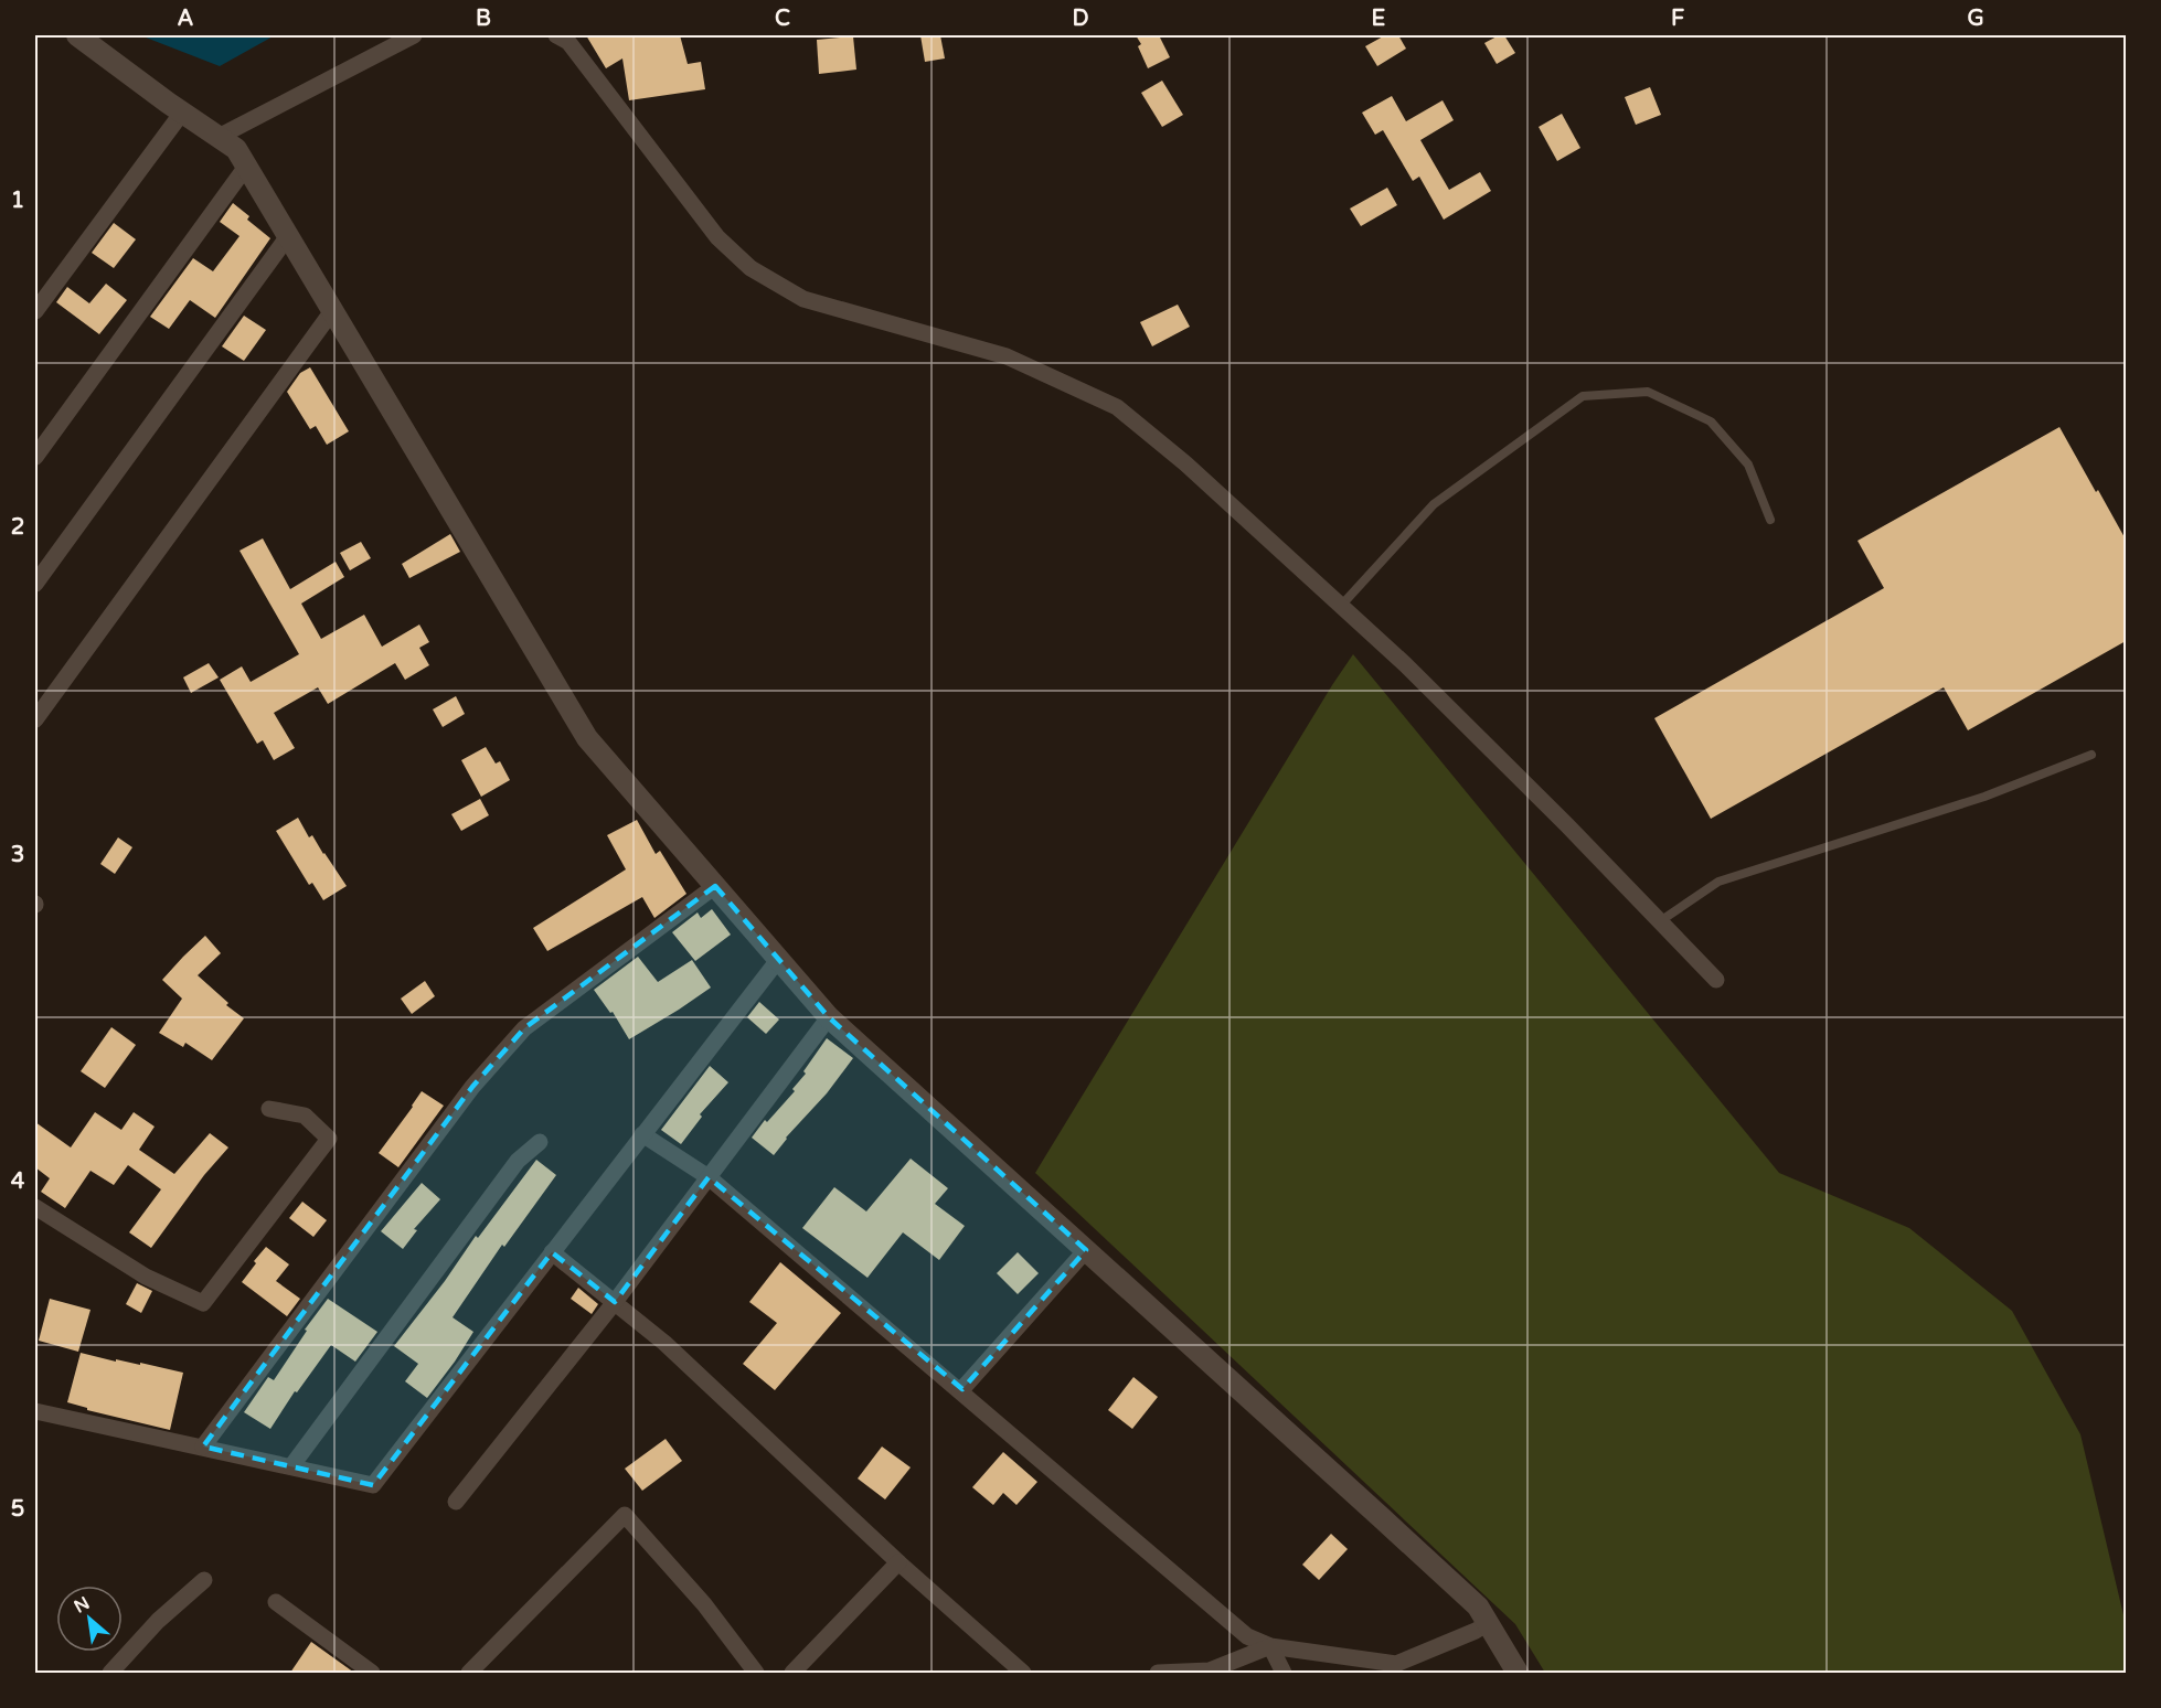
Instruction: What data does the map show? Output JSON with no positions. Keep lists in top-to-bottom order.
{
  "north": "top left",
  "grid": {
    "columns": [
      "A",
      "B",
      "C",
      "D",
      "E",
      "F",
      "G"
    ],
    "rows": [
      "1",
      "2",
      "3",
      "4",
      "5"
    ]
  }
}
